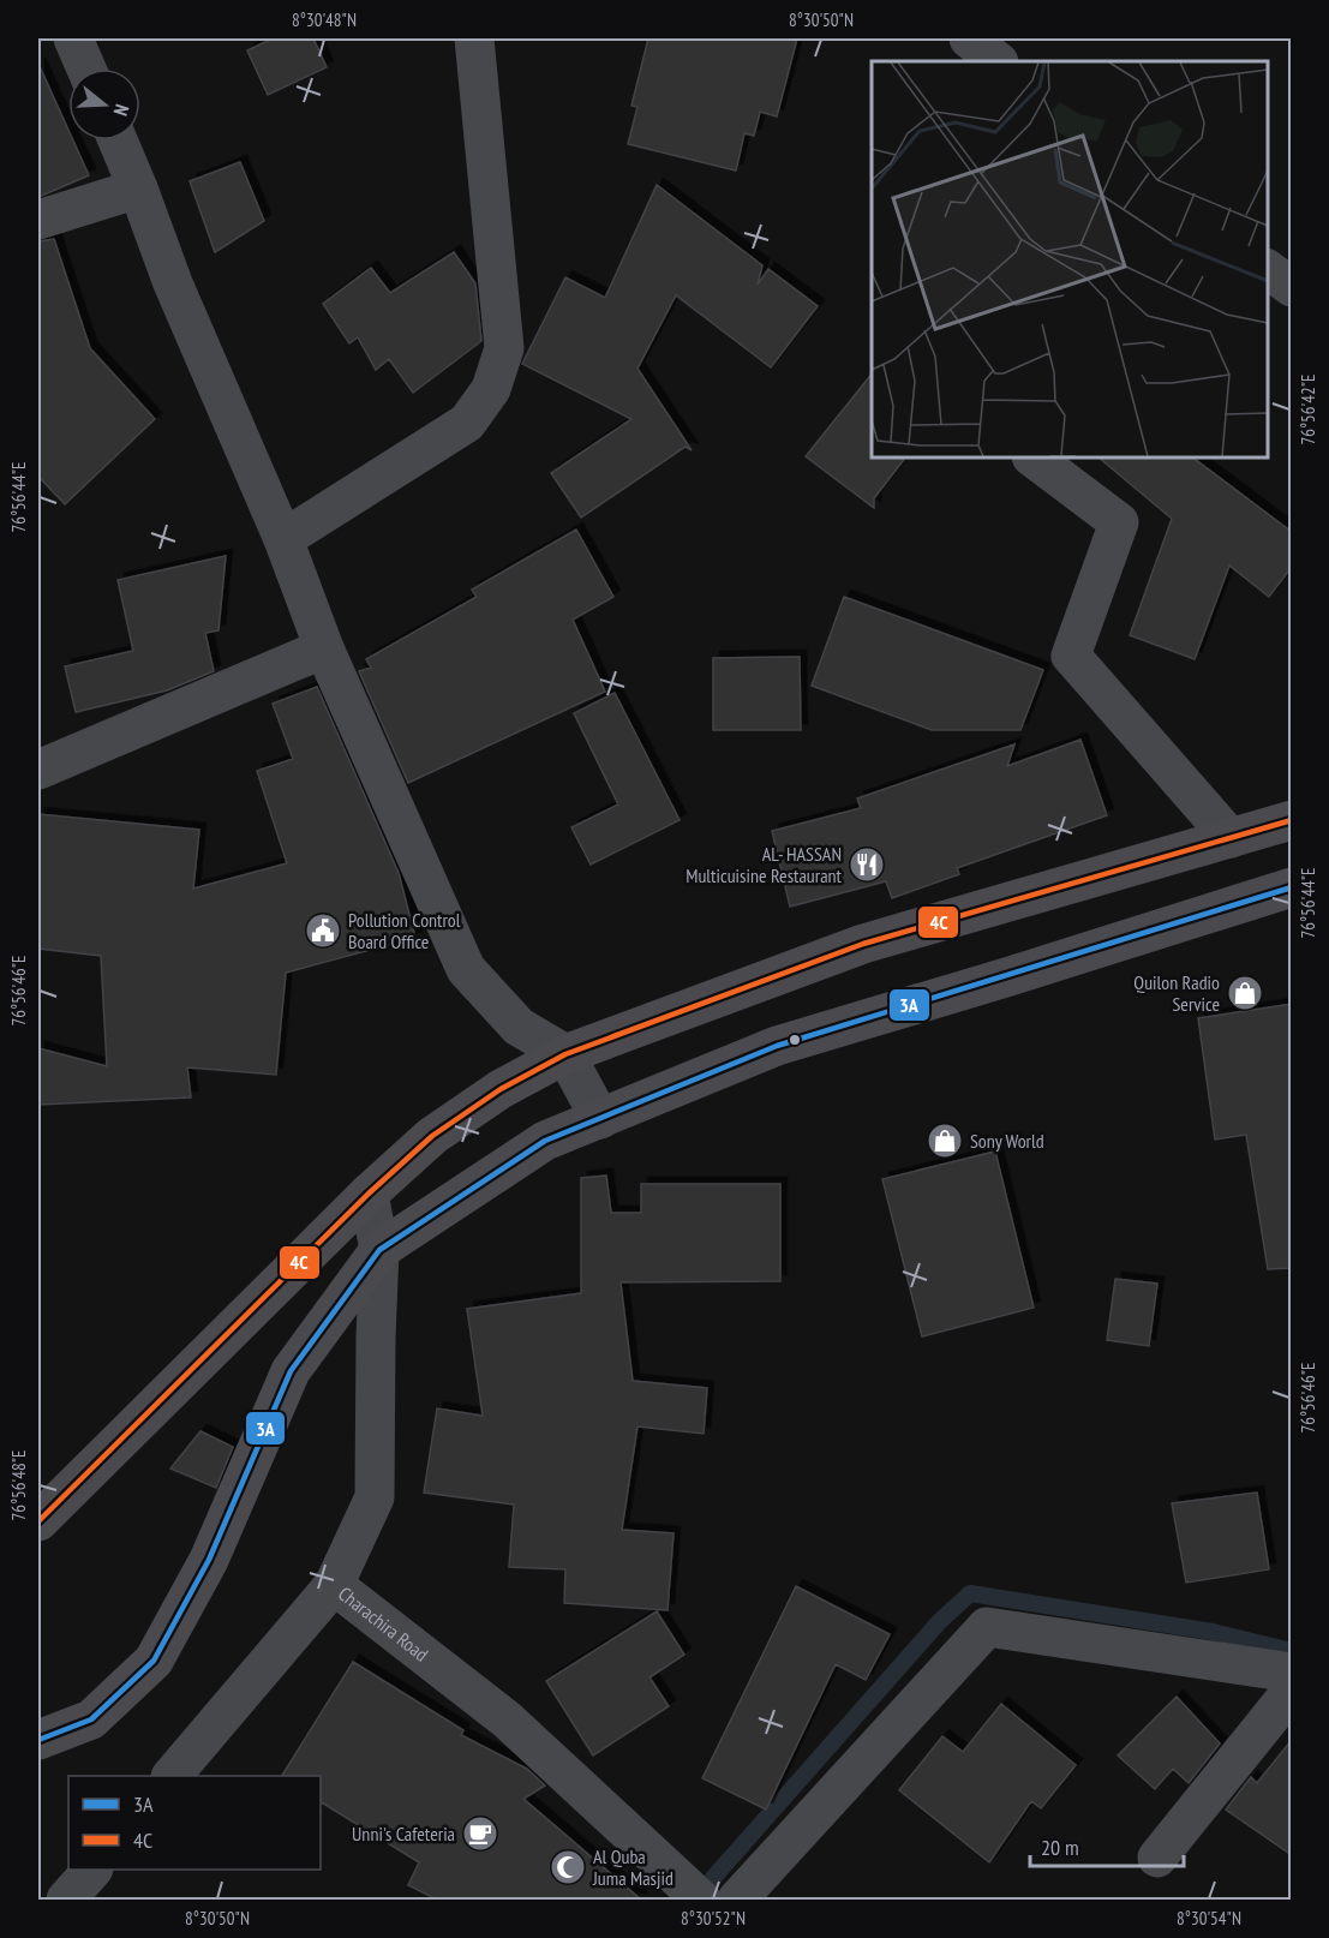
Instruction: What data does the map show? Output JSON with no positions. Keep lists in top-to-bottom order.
{
  "streets": {
    "street": ["Charachira Road"]
  },
  "places": {
    "restaurant": ["AL- HASSAN Multicuisine Restaurant"],
    "public building": ["Pollution Control Board Office"],
    "shop": ["Quilon Radio Service", "Sony World"],
    "cafe": ["Unni's Cafeteria"],
    "mosque": ["Al Quba Juma Masjid"]
  },
  "lines": ["transit line 4C", "transit line 3A"],
  "legend": ["3A", "4C"],
  "scale_bar": "20 m",
  "north": "right",
  "coordinates": [
    "8°30'48\"N",
    "8°30'50\"N",
    "76°56'42\"E",
    "76°56'44\"E",
    "76°56'46\"E",
    "76°56'48\"E",
    "8°30'52\"N",
    "8°30'54\"N"
  ]
}
